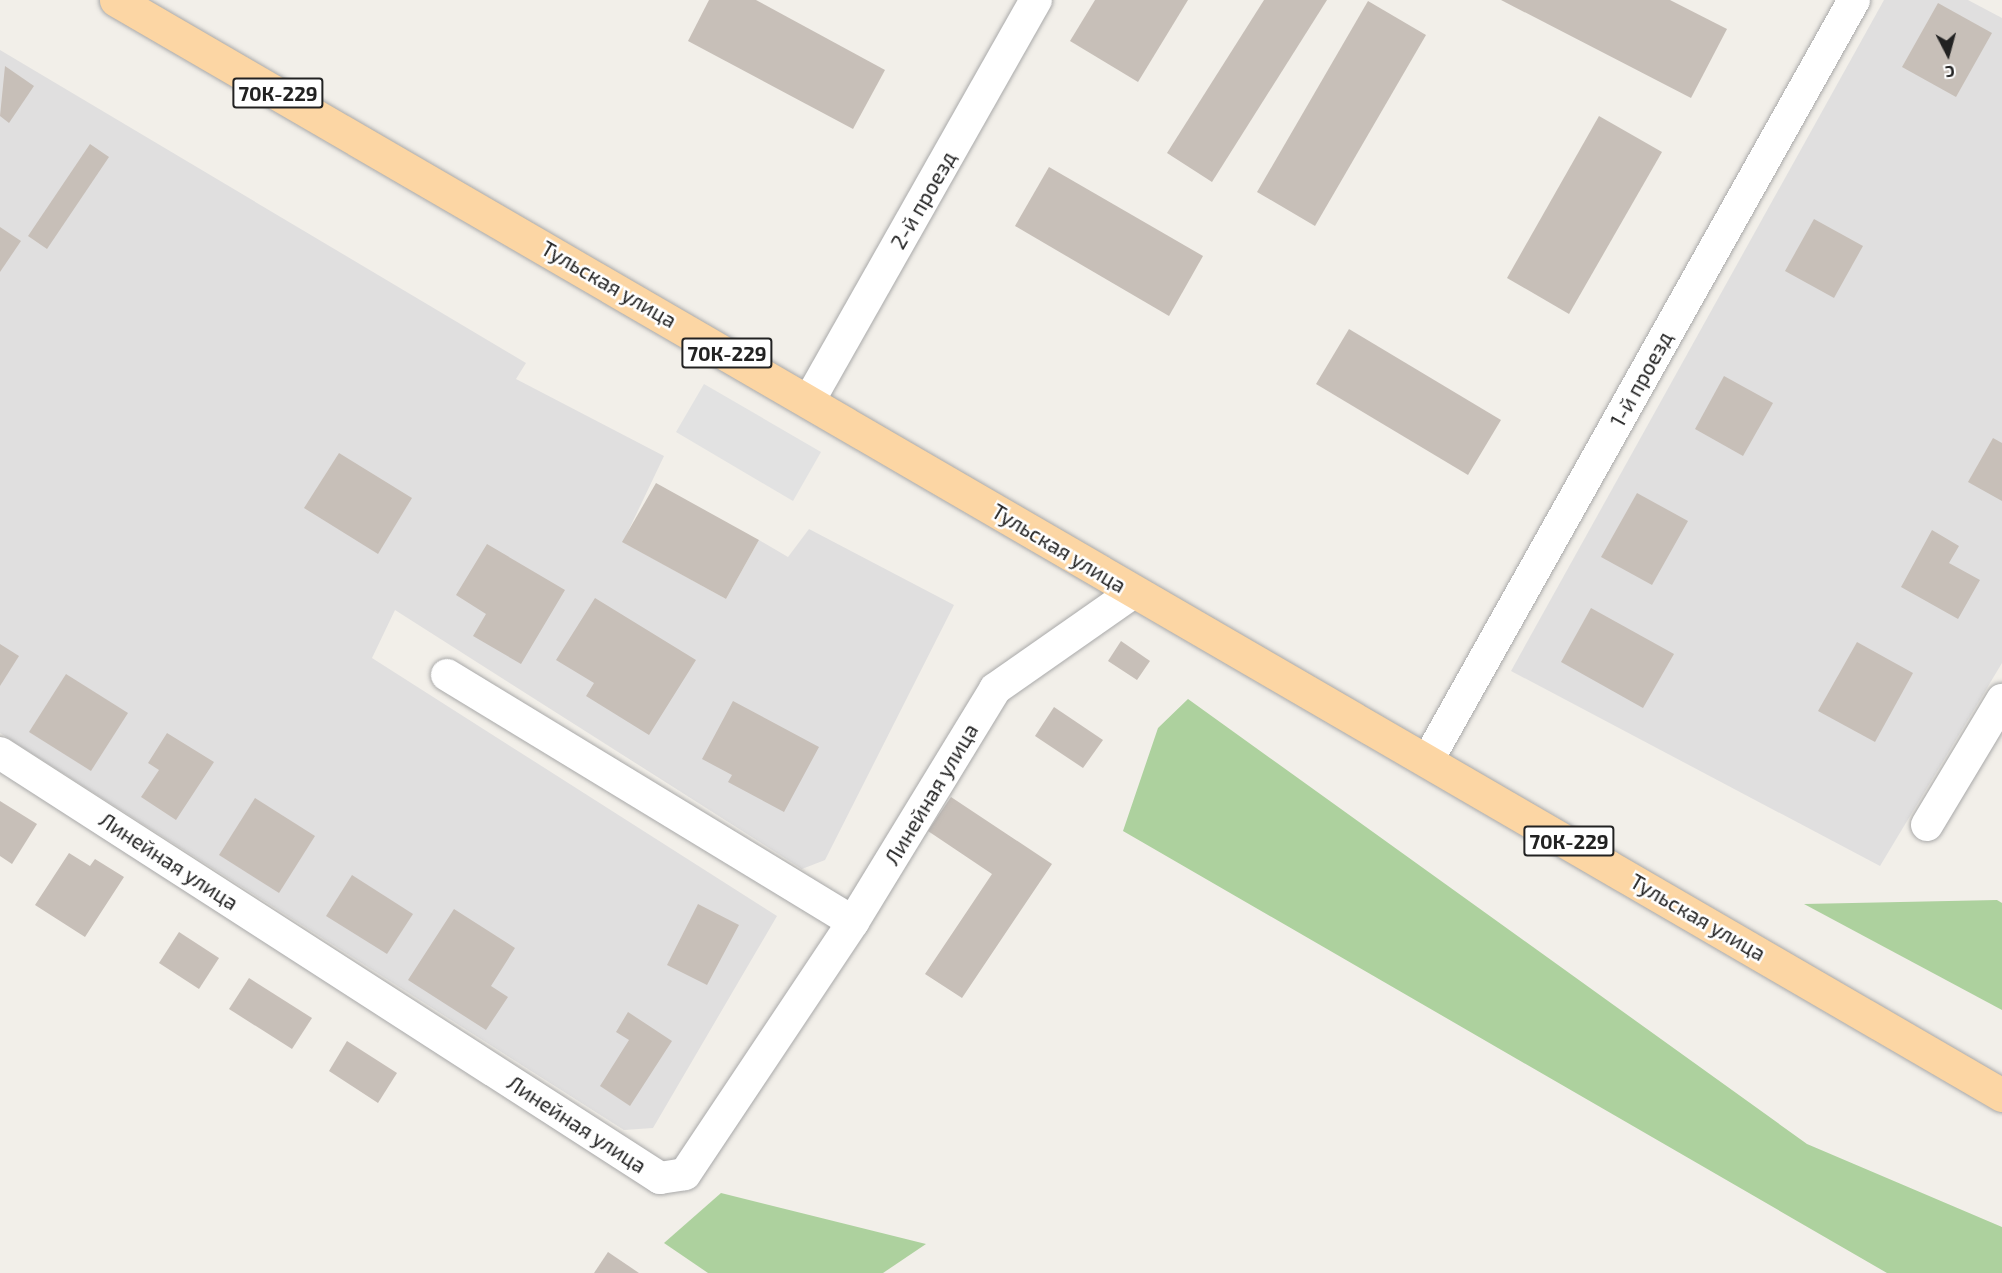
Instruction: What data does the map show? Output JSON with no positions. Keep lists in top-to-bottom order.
{
  "streets": {
    "main road": ["70К-229", "Тульская улица"],
    "street": ["2-й проезд", "1-й проезд", "Линейная улица"]
  },
  "crossings": [
    ["2-й проезд", "Тульская улица"],
    ["Тульская улица", "1-й проезд"],
    ["Тульская улица", "Линейная улица"]
  ],
  "north": "bottom"
}
